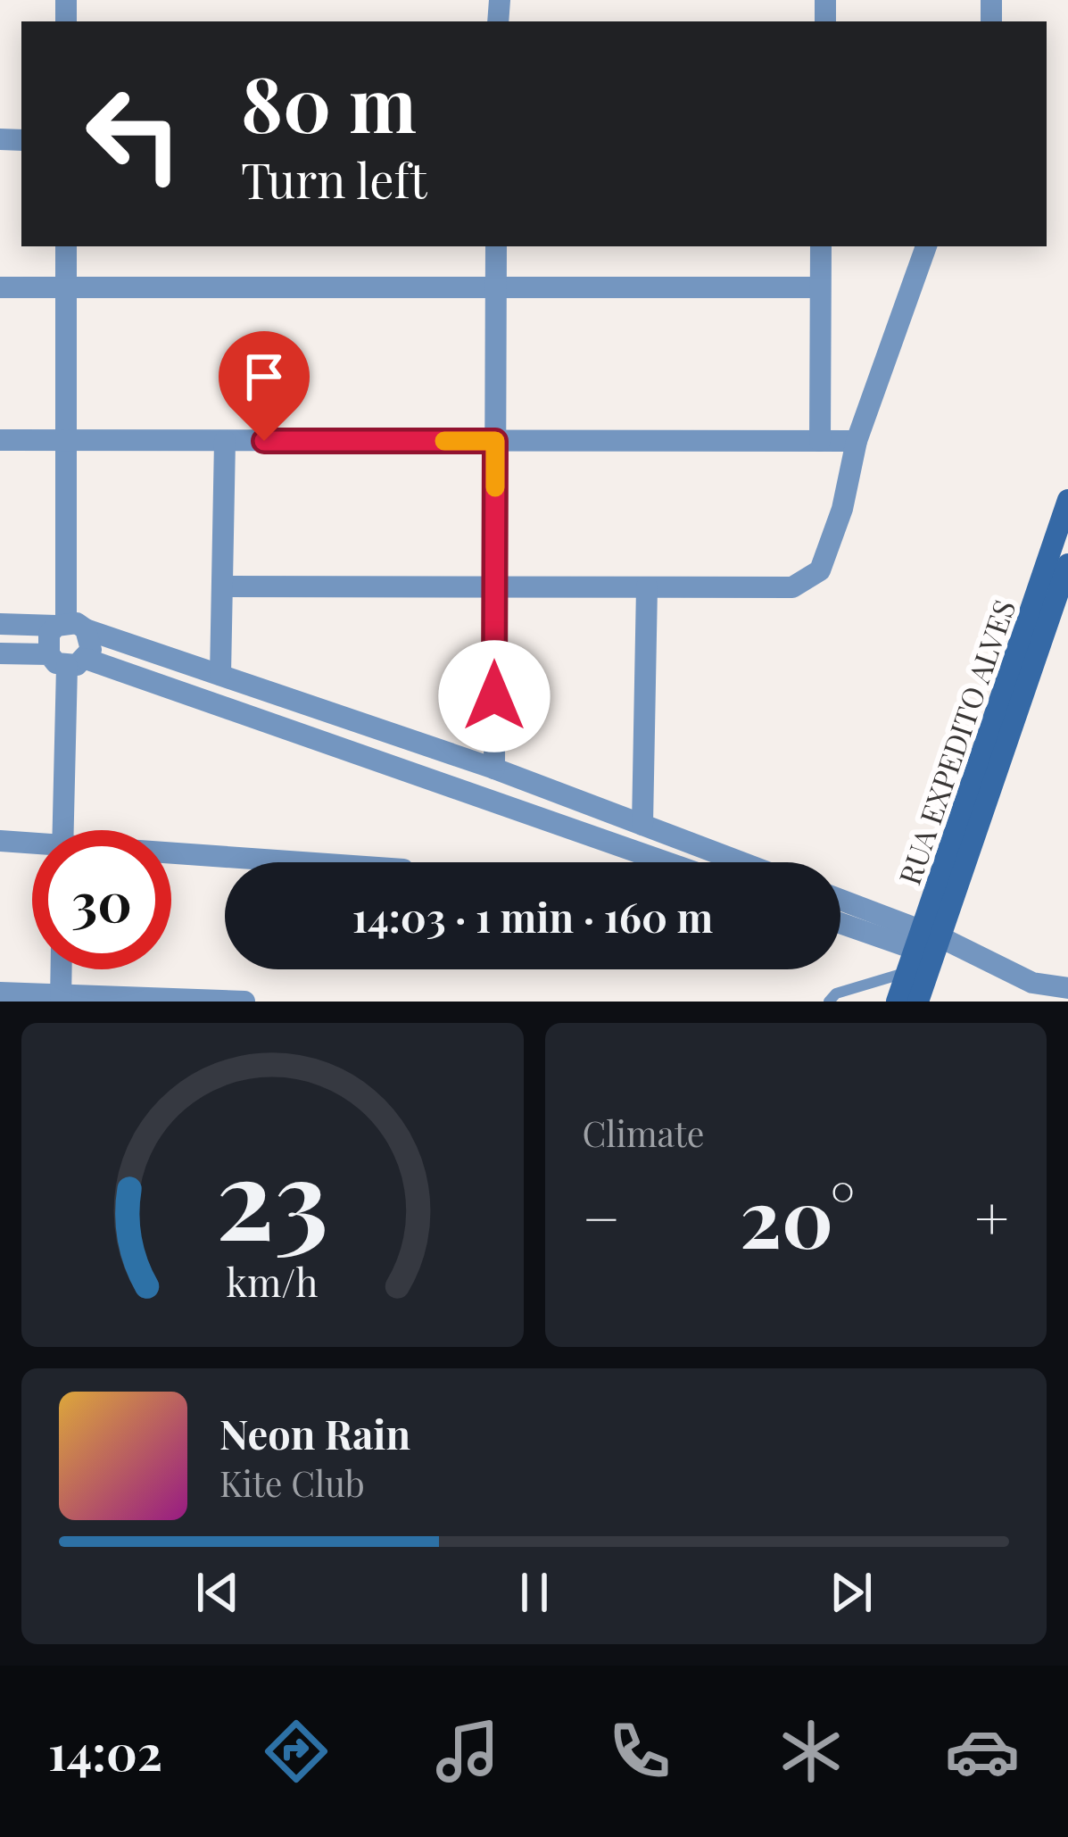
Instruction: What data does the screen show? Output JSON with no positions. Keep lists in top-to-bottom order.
{
  "streets": {
    "main road": ["RUA EXPEDITO ALVES"]
  },
  "page": {
    "turn": ["80 m", "Turn left"],
    "limit": "30",
    "trip": "14:03 · 1 min · 160 m",
    "tile": "Climate",
    "heat": ["−", "20°", "+"],
    "song": ["Neon Rain", "Kite Club"],
    "tabs": "14:02",
    "gauge": ["23", "km/h"]
  }
}
